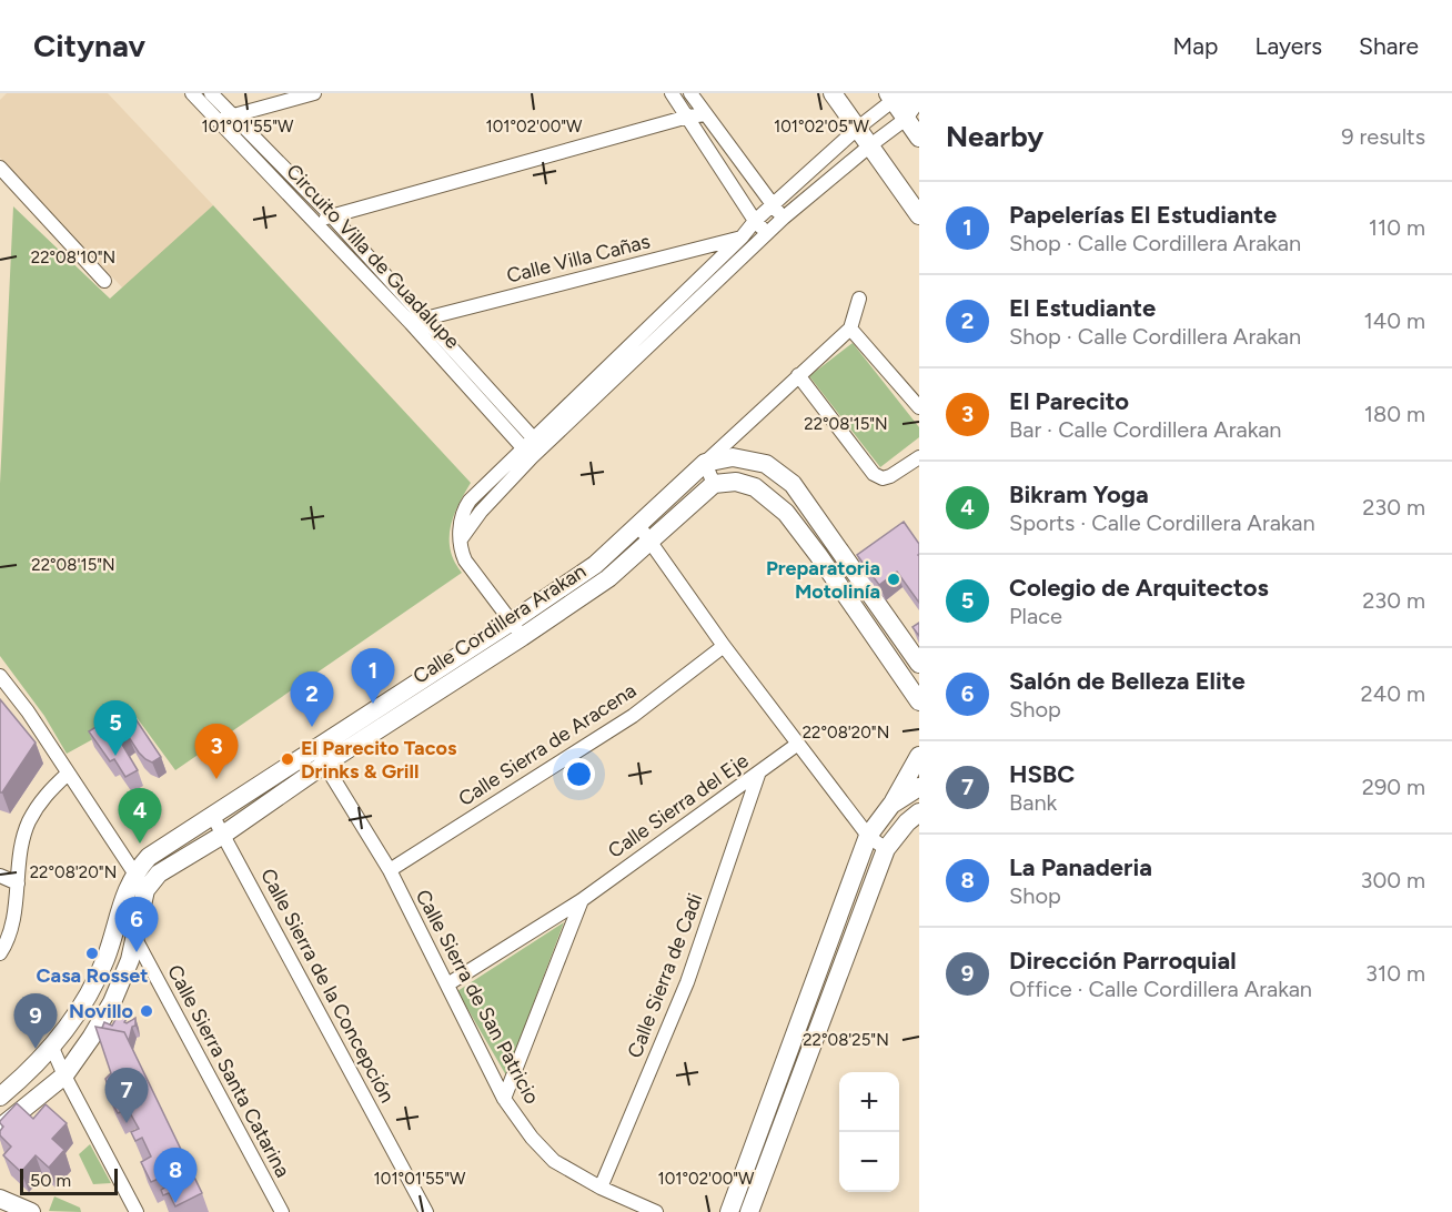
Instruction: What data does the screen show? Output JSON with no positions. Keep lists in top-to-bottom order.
{
  "streets": {
    "street": [
      "Circuito Villa de Guadalupe",
      "Calle Villa Cañas",
      "Calle Cordillera Arakan",
      "Calle Sierra de Aracena",
      "Calle Sierra del Eje",
      "Calle Sierra de Cadi",
      "Calle Sierra de la Concepción",
      "Calle Sierra de San Patricio",
      "Calle Sierra Santa Catarina"
    ]
  },
  "crossings": [
    ["Circuito Villa de Guadalupe", "Calle Villa Cañas"],
    ["Calle Cordillera Arakan", "Calle Sierra de la Concepción"],
    ["Calle Cordillera Arakan", "Calle Sierra de San Patricio"],
    ["Calle Cordillera Arakan", "Calle Sierra Santa Catarina"],
    ["Calle Sierra de Aracena", "Calle Sierra de San Patricio"],
    ["Calle Sierra del Eje", "Calle Sierra de Cadi"],
    ["Calle Sierra del Eje", "Calle Sierra de San Patricio"],
    ["Calle Sierra de Cadi", "Calle Sierra de San Patricio"]
  ],
  "places": [
    "Preparatoria Motolinía",
    "El Parecito Tacos Drinks & Grill",
    "Casa Rosset",
    "Novillo"
  ],
  "scale_bar": "50 m",
  "page": {
    "header": "Citynav",
    "nav": ["Map", "Layers", "Share"],
    "heading": ["Nearby", "9 results"],
    "list": [
      {
        "mark": "1",
        "name": "Papelerías El Estudiante",
        "note": "Shop · Calle Cordillera Arakan",
        "value": "110 m"
      },
      {
        "mark": "2",
        "name": "El Estudiante",
        "note": "Shop · Calle Cordillera Arakan",
        "value": "140 m"
      },
      {
        "mark": "3",
        "name": "El Parecito",
        "note": "Bar · Calle Cordillera Arakan",
        "value": "180 m"
      },
      {
        "mark": "4",
        "name": "Bikram Yoga",
        "note": "Sports · Calle Cordillera Arakan",
        "value": "230 m"
      },
      {
        "mark": "5",
        "name": "Colegio de Arquitectos",
        "note": "Place",
        "value": "230 m"
      },
      {
        "mark": "6",
        "name": "Salón de Belleza Elite",
        "note": "Shop",
        "value": "240 m"
      },
      {
        "mark": "7",
        "name": "HSBC",
        "note": "Bank",
        "value": "290 m"
      },
      {
        "mark": "8",
        "name": "La Panaderia",
        "note": "Shop",
        "value": "300 m"
      },
      {
        "mark": "9",
        "name": "Dirección Parroquial",
        "note": "Office · Calle Cordillera Arakan",
        "value": "310 m"
      }
    ],
    "pins": [
      "1",
      "2",
      "5",
      "3",
      "4",
      "6",
      "9",
      "7",
      "8"
    ],
    "map_buttons": ["+", "−"],
    "scale": "50 m"
  },
  "coordinates": [
    "101°02'05\"W",
    "101°01'55\"W",
    "101°02'00\"W",
    "22°08'10\"N",
    "22°08'15\"N",
    "22°08'20\"N",
    "22°08'25\"N"
  ]
}
